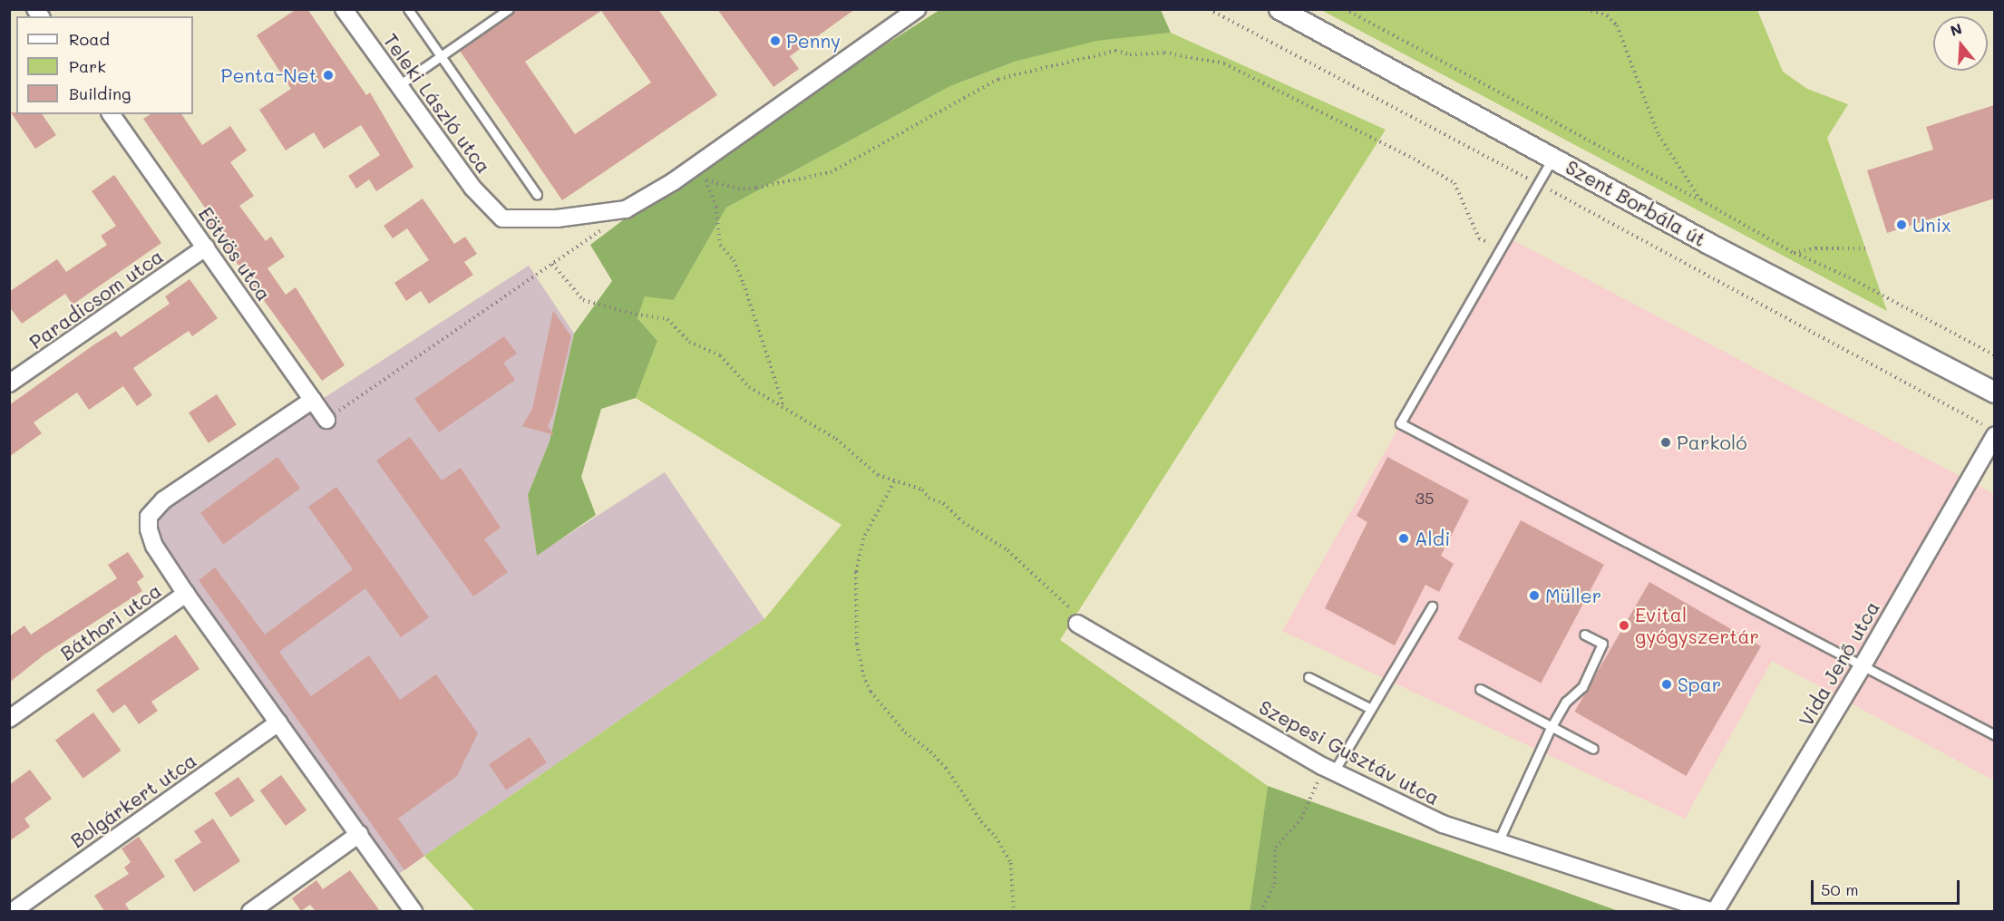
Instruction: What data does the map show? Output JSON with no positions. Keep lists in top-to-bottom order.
{
  "streets": {
    "street": [
      "Teleki László utca",
      "Szent Borbála út",
      "Eötvös utca",
      "Paradicsom utca",
      "Báthori utca",
      "Vida Jenő utca",
      "Szepesi Gusztáv utca",
      "Bolgárkert utca"
    ]
  },
  "crossings": [
    ["Eötvös utca", "Paradicsom utca"],
    ["Eötvös utca", "Báthori utca"],
    ["Vida Jenő utca", "Szepesi Gusztáv utca"]
  ],
  "places": [
    "Penny",
    "Penta-Net",
    "Unix",
    "Parkoló",
    "Aldi",
    "Müller",
    "Evital gyógyszertár",
    "Spar"
  ],
  "house_numbers": ["35"],
  "legend": ["Road", "Park", "Building"],
  "scale_bar": "50 m",
  "north": "top"
}
